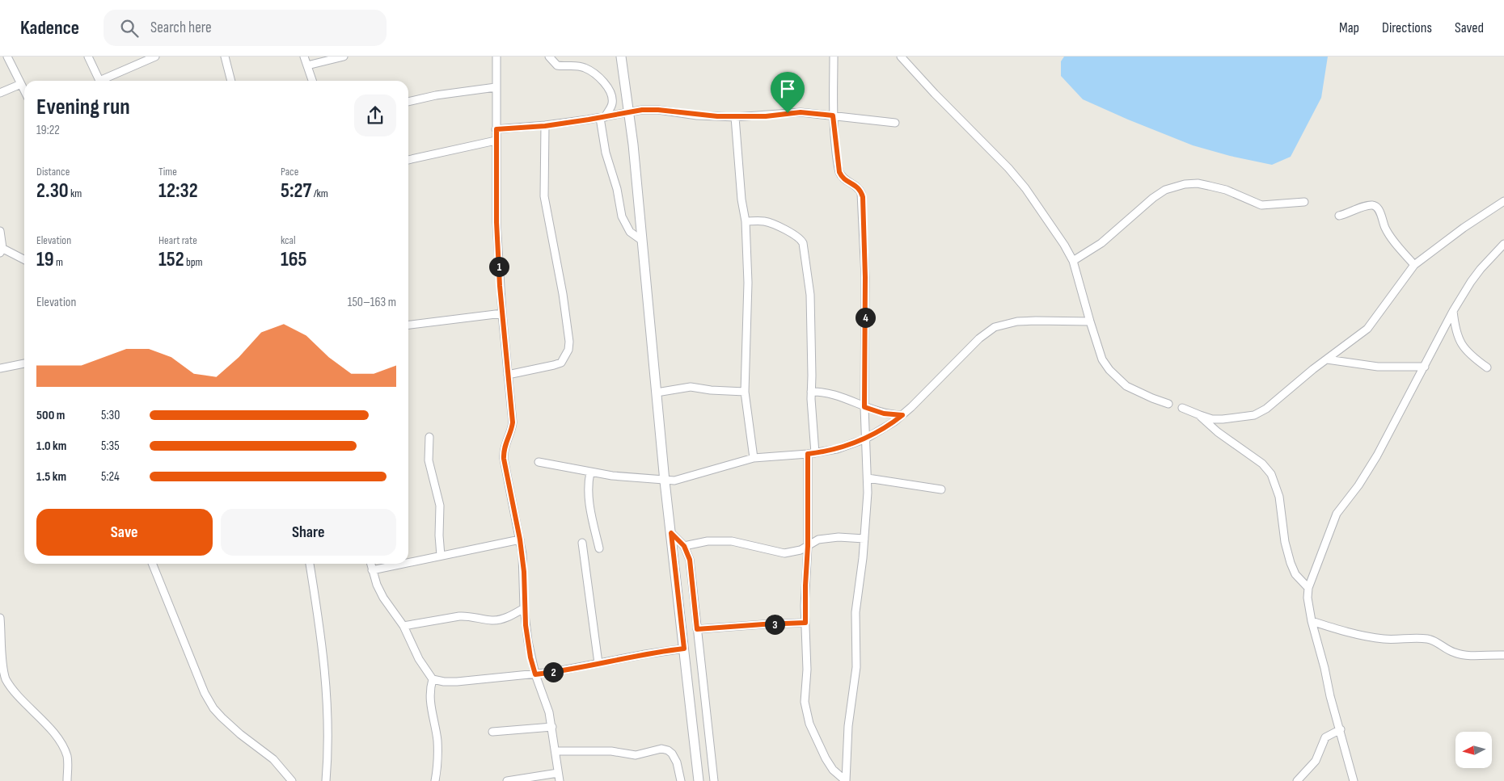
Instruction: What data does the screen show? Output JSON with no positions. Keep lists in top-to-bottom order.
{
  "north": "left",
  "page": {
    "header": "Kadence",
    "search": "Search here",
    "nav": ["Map", "Directions", "Saved"],
    "heading": ["Evening run", "19:22"],
    "stats": [
      ["Distance", "2.30 km"],
      ["Time", "12:32"],
      ["Pace", "5:27 /km"],
      ["Elevation", "19 m"],
      ["Heart rate", "152 bpm"],
      ["kcal", "165"]
    ],
    "pins": [
      "1",
      "4",
      "3",
      "2"
    ],
    "chart": ["Elevation", "150–163 m"],
    "list": [
      {
        "name": "500 m",
        "note": "5:30"
      },
      {
        "name": "1.0 km",
        "note": "5:35"
      },
      {
        "name": "1.5 km",
        "note": "5:24"
      }
    ],
    "buttons": ["Save", "Share"]
  }
}
